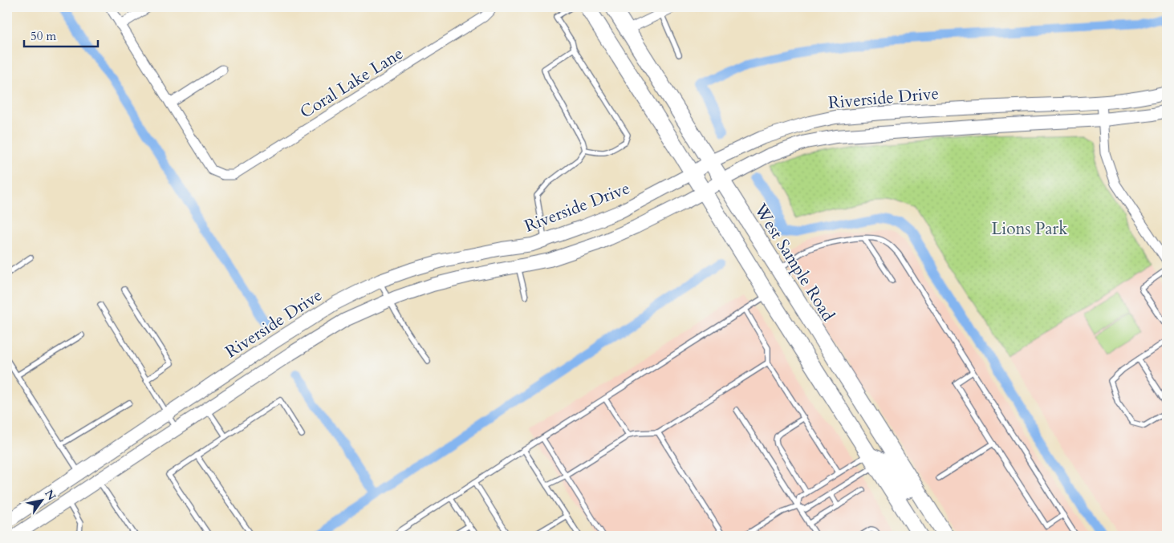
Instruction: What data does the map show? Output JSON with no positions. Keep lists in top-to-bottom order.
{
  "streets": {
    "main road": ["West Sample Road"],
    "street": ["Coral Lake Lane", "Riverside Drive"]
  },
  "crossings": [
    ["Riverside Drive", "West Sample Road"]
  ],
  "parks": ["Lions Park"],
  "scale_bar": "50 m",
  "north": "top right"
}
